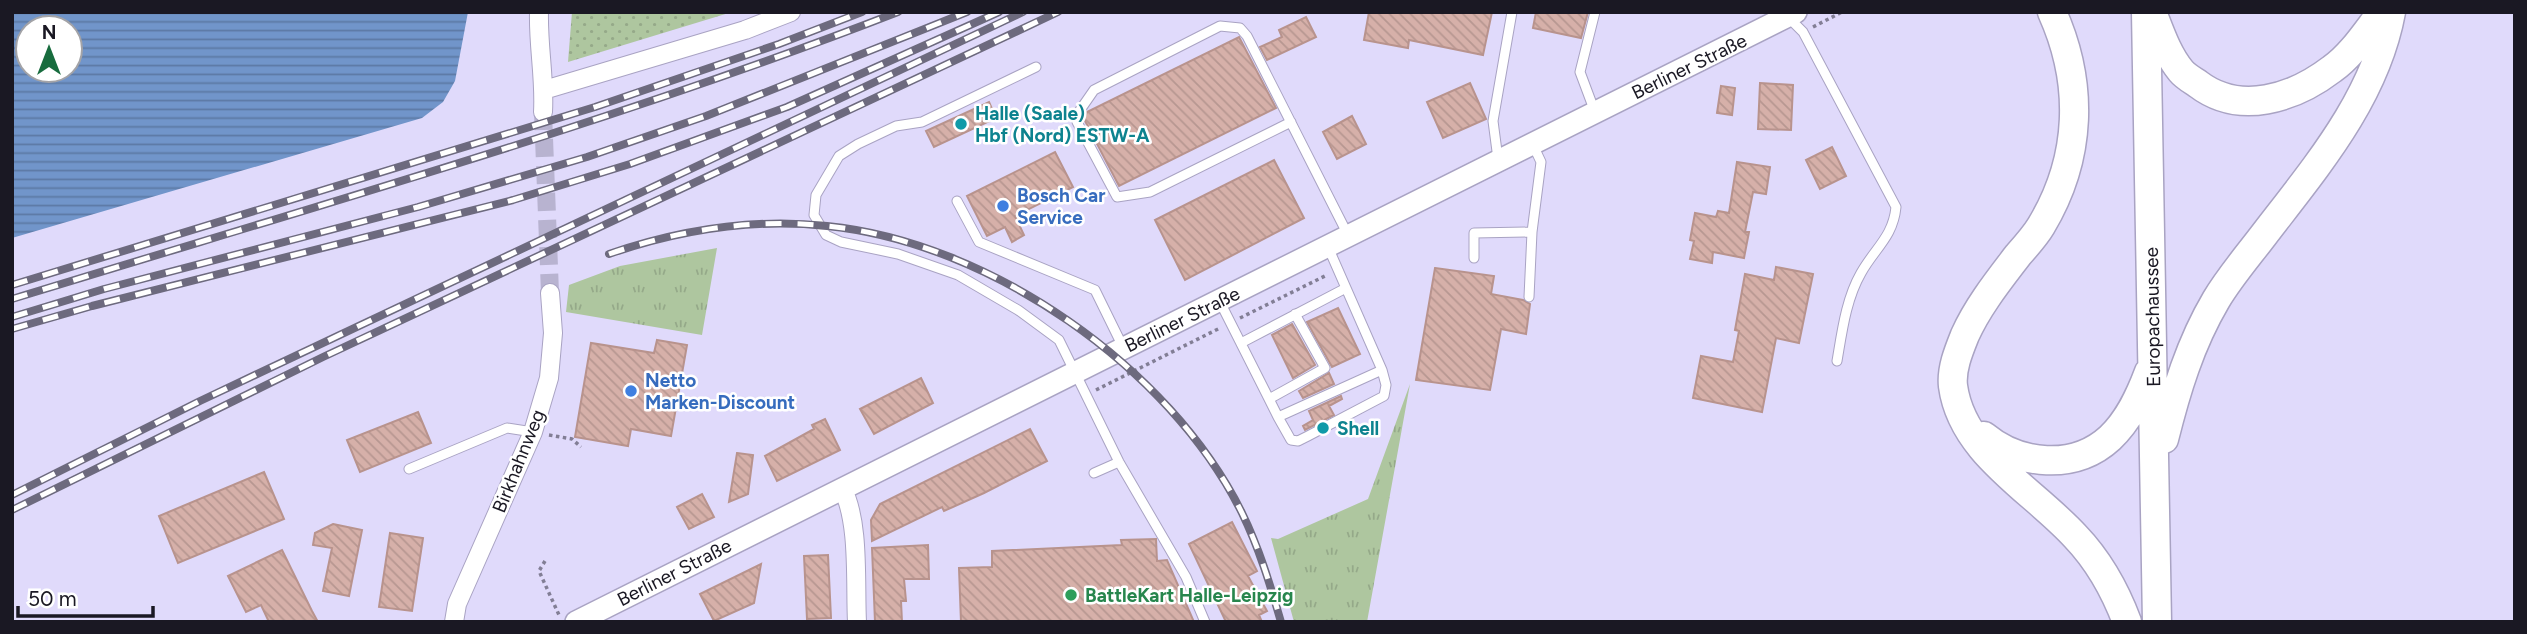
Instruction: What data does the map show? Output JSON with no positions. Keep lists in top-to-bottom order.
{
  "streets": {
    "main road": ["Europachaussee"],
    "street": ["Berliner Straße", "Birkhahnweg"]
  },
  "places": [
    "Halle (Saale) Hbf (Nord) ESTW-A",
    "Bosch Car Service",
    "Netto Marken-Discount",
    "Shell",
    "BattleKart Halle-Leipzig"
  ],
  "scale_bar": "50 m",
  "north": "top"
}
